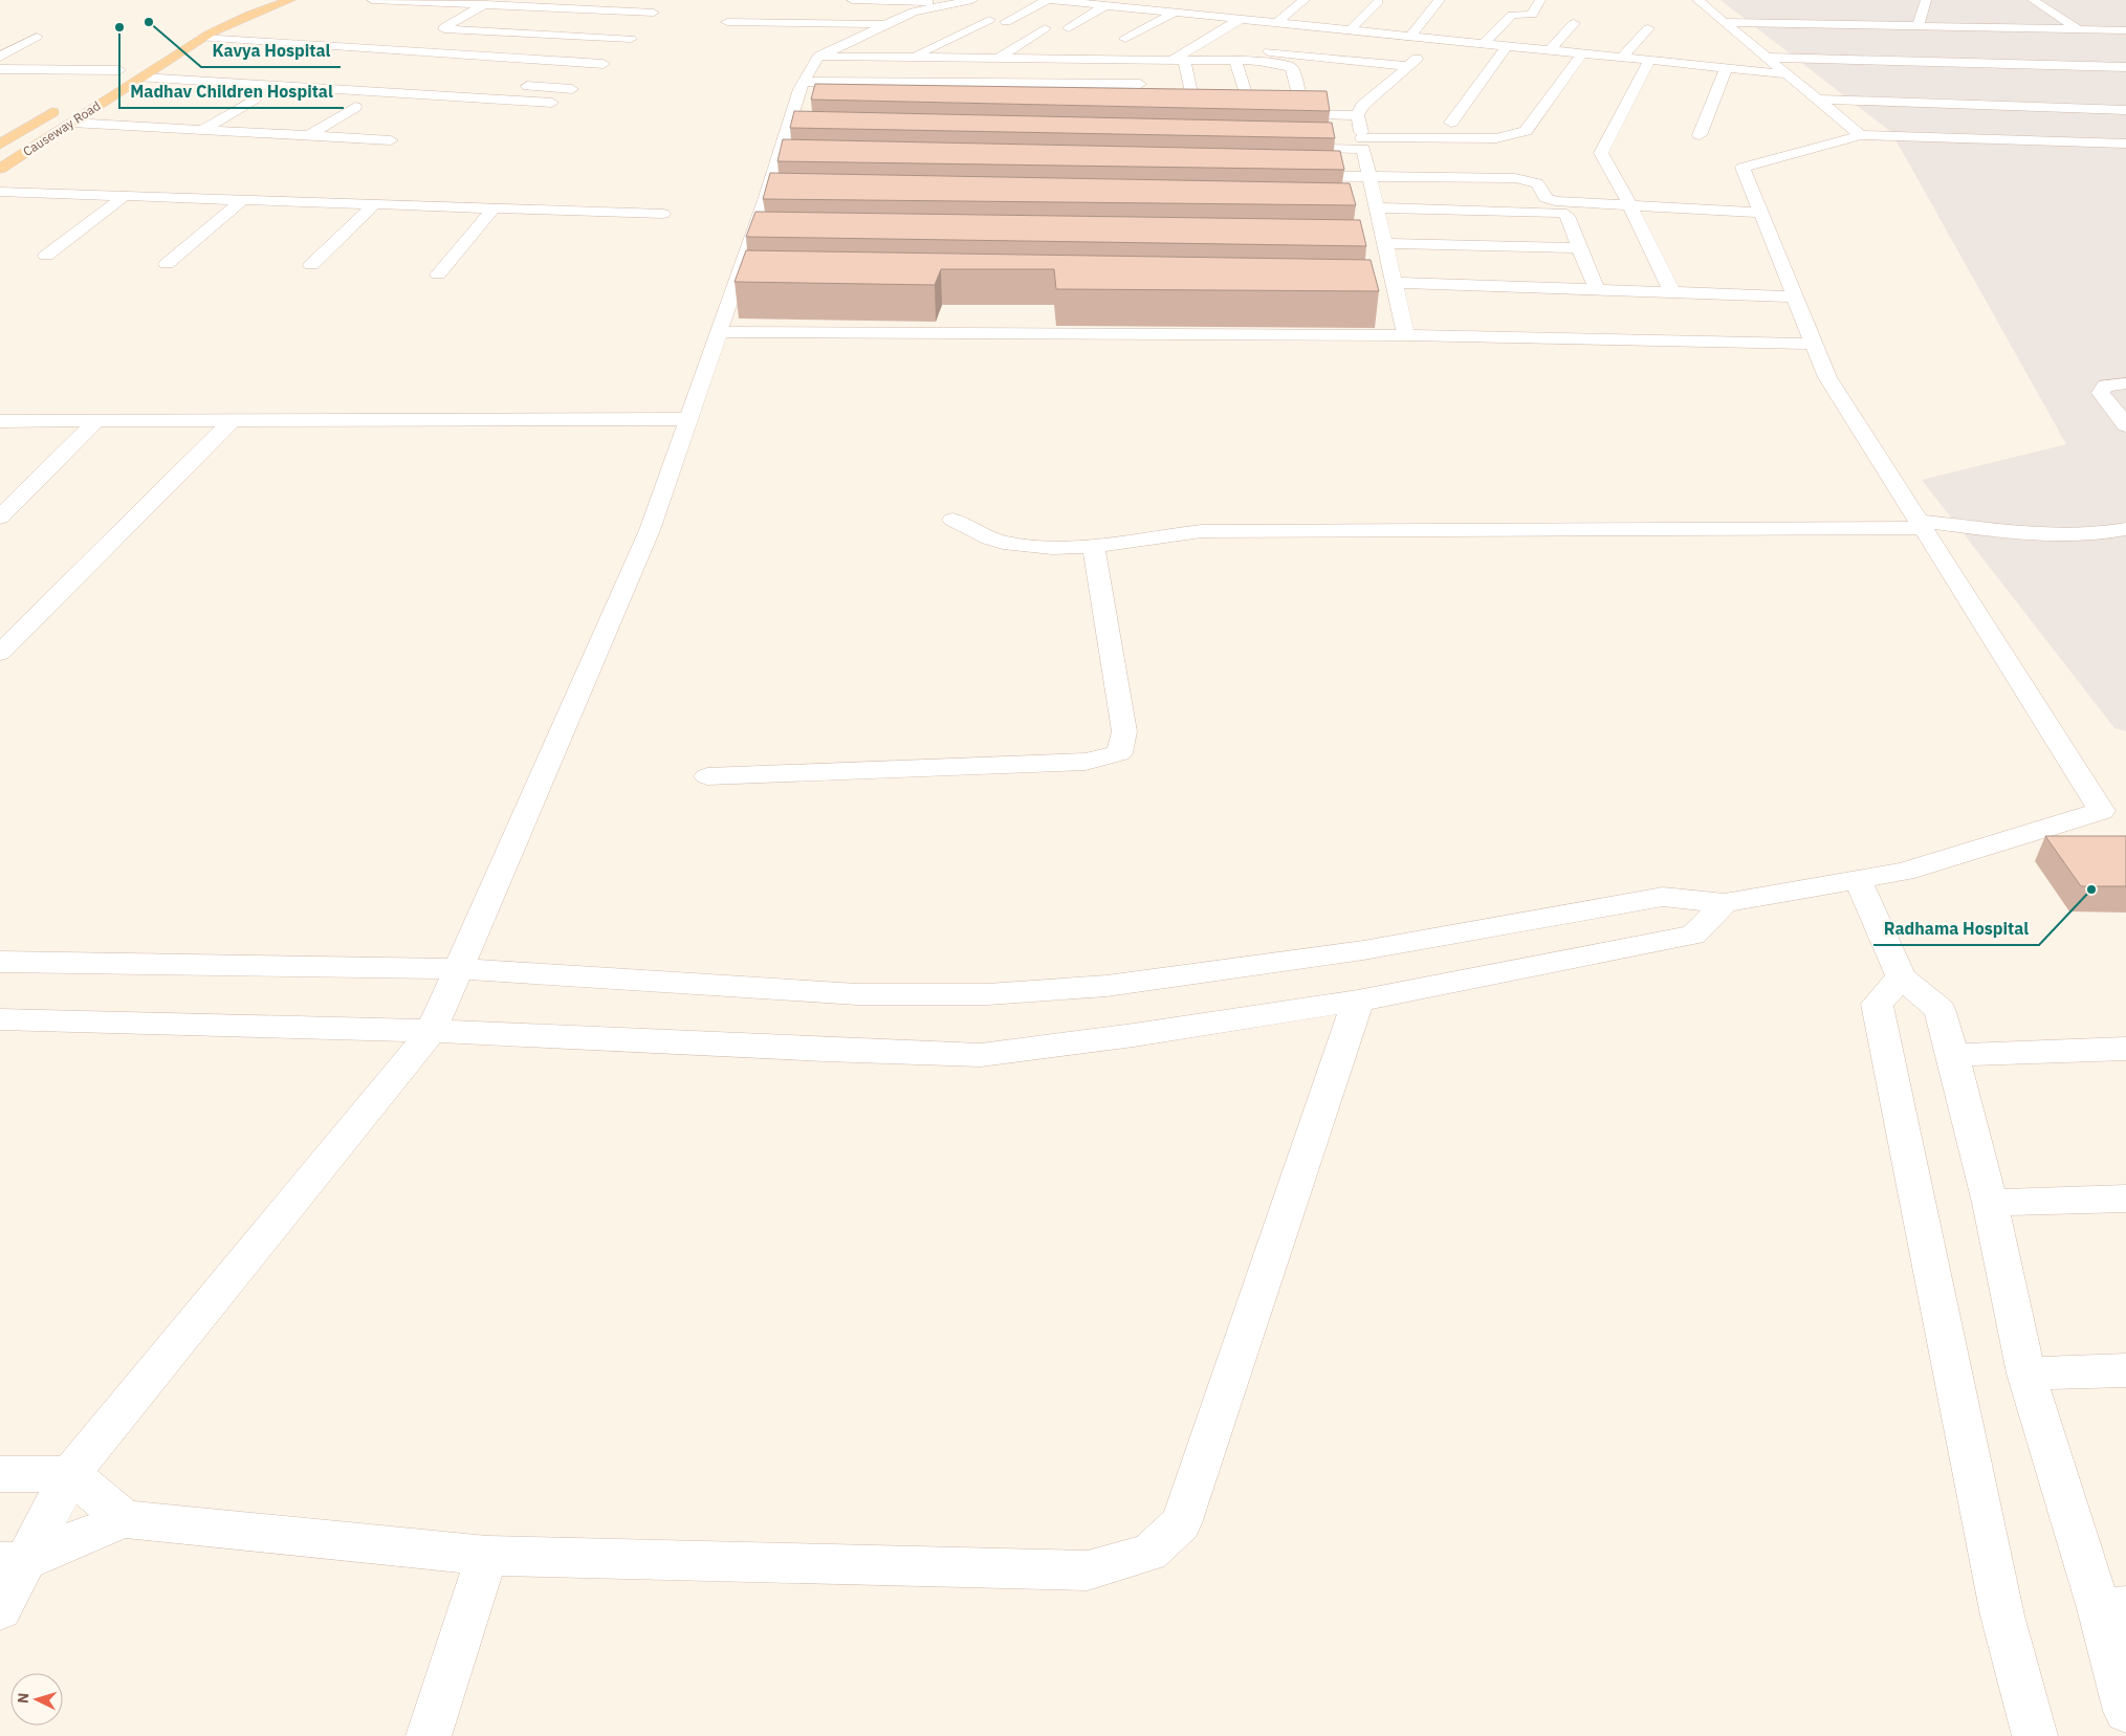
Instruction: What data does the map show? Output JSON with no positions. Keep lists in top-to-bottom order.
{
  "streets": {
    "main road": ["Causeway Road"]
  },
  "places": ["Kavya Hospital", "Madhav Children Hospital", "Radhama Hospital"],
  "north": "left"
}
